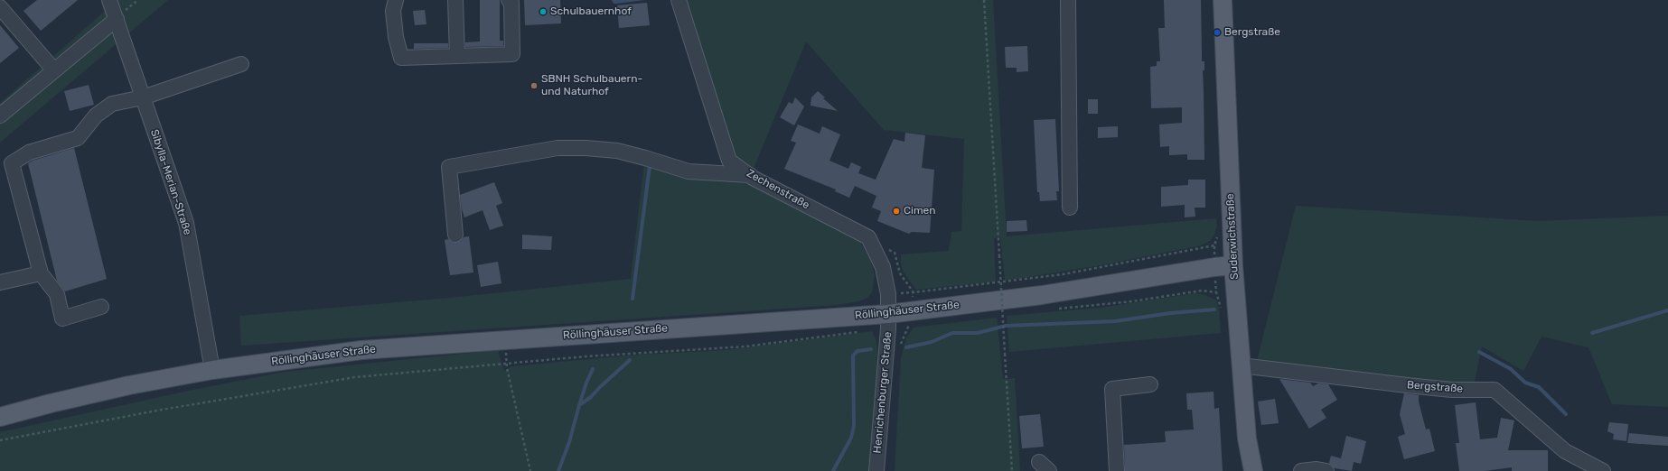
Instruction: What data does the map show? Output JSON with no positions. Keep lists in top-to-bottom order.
{
  "streets": {
    "main road": ["Suderwichstraße", "Röllinghäuser Straße"],
    "street": [
      "Sibylla-Merian-Straße",
      "Zechenstraße",
      "Bergstraße",
      "Henrichenburger Straße"
    ]
  },
  "crossings": [
    ["Sibylla-Merian-Straße", "Röllinghäuser Straße"],
    ["Suderwichstraße", "Röllinghäuser Straße"],
    ["Suderwichstraße", "Bergstraße"],
    ["Röllinghäuser Straße", "Henrichenburger Straße"]
  ],
  "places": [
    "Schulbauernhof",
    "Bergstraße",
    "SBNH Schulbauern- und Naturhof",
    "Cimen"
  ]
}
